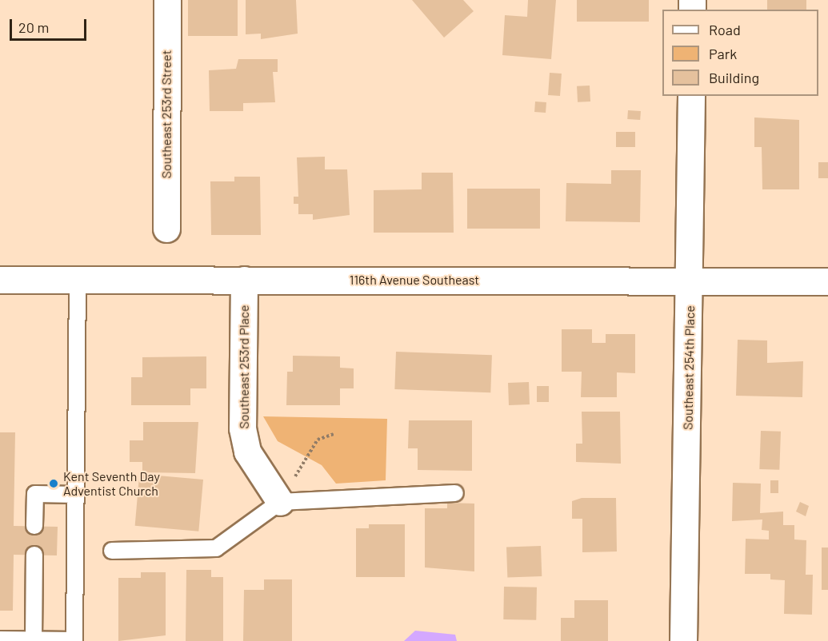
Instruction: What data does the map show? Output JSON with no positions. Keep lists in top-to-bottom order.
{
  "streets": {
    "street": [
      "Southeast 253rd Street",
      "116th Avenue Southeast",
      "Southeast 253rd Place",
      "Southeast 254th Place"
    ]
  },
  "crossings": [
    ["116th Avenue Southeast", "Southeast 253rd Place"],
    ["116th Avenue Southeast", "Southeast 254th Place"]
  ],
  "places": ["Kent Seventh Day Adventist Church"],
  "legend": ["Road", "Park", "Building"],
  "scale_bar": "20 m"
}
